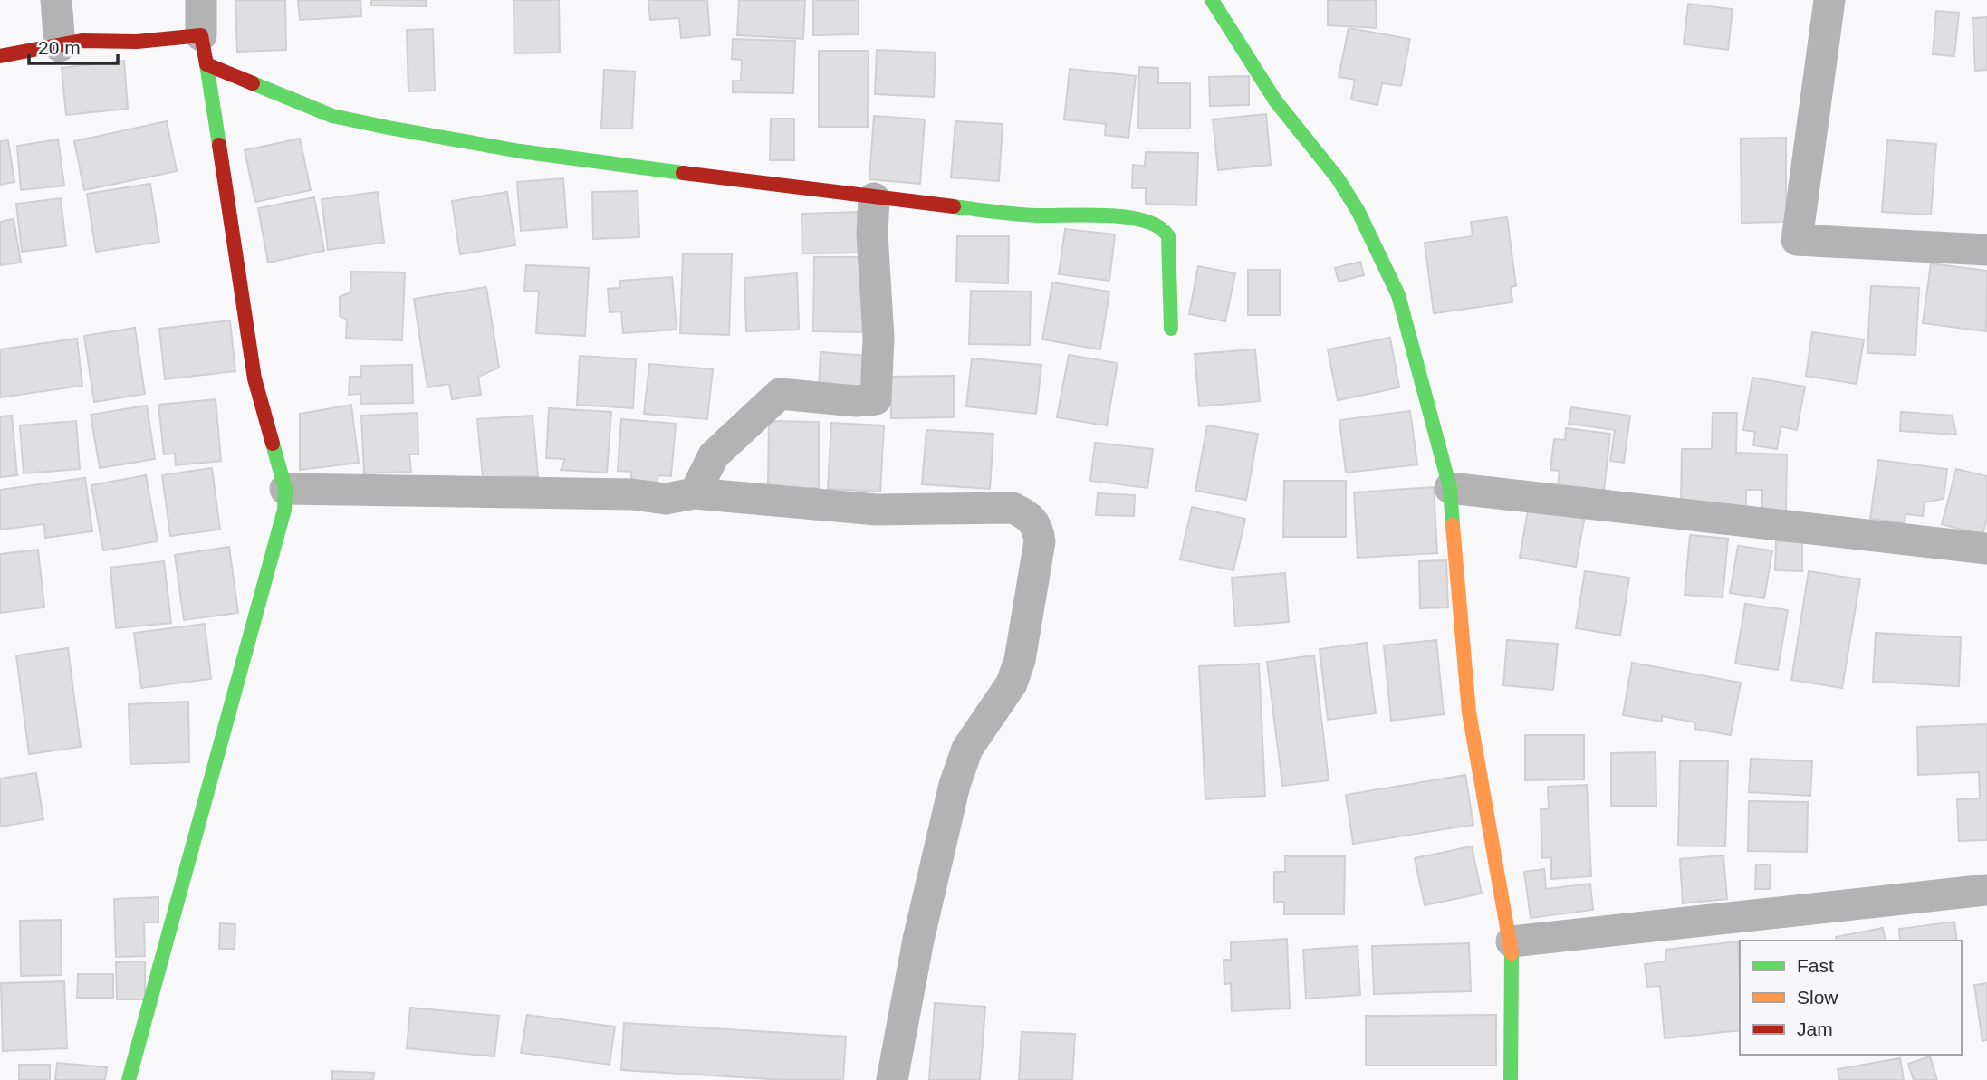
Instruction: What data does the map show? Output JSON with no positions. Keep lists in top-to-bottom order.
{
  "legend": ["Fast", "Slow", "Jam"],
  "scale_bar": "20 m"
}
